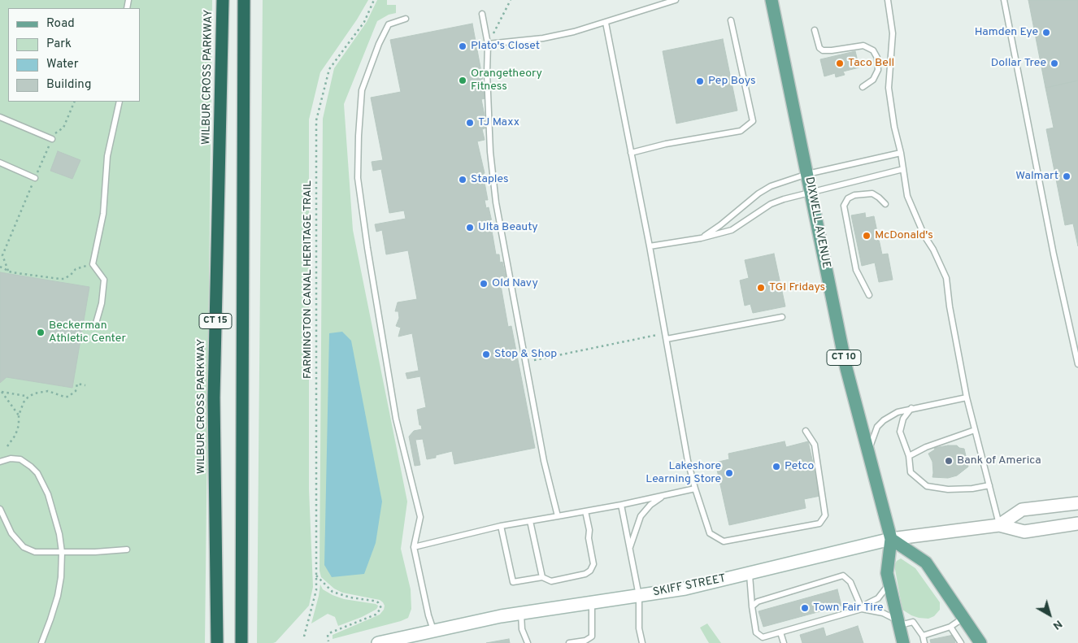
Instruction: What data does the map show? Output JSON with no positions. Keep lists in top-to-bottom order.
{
  "streets": {
    "highway": ["WILBUR CROSS PARKWAY", "CT 15"],
    "main road": ["DIXWELL AVENUE", "CT 10", "SKIFF STREET"],
    "path": ["FARMINGTON CANAL HERITAGE TRAIL"]
  },
  "crossings": [
    ["DIXWELL AVENUE", "SKIFF STREET"]
  ],
  "places": [
    "Hamden Eye",
    "Plato's Closet",
    "Taco Bell",
    "Dollar Tree",
    "Orangetheory Fitness",
    "Pep Boys",
    "TJ Maxx",
    "Walmart",
    "Staples",
    "Ulta Beauty",
    "McDonald's",
    "Old Navy",
    "TGI Fridays",
    "Beckerman Athletic Center",
    "Stop & Shop",
    "Bank of America",
    "Petco",
    "Lakeshore Learning Store",
    "Town Fair Tire"
  ],
  "legend": [
    "Road",
    "Park",
    "Water",
    "Building"
  ],
  "north": "bottom right"
}
